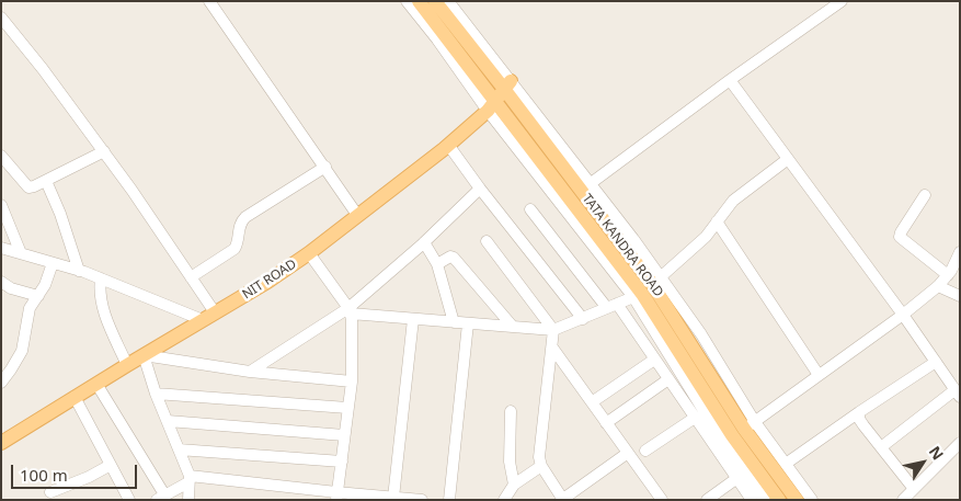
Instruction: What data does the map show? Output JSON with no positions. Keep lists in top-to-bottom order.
{
  "streets": {
    "main road": ["TATA KANDRA ROAD", "NIT ROAD"]
  },
  "crossings": [
    ["TATA KANDRA ROAD", "NIT ROAD"]
  ],
  "scale_bar": "100 m",
  "north": "top right"
}
